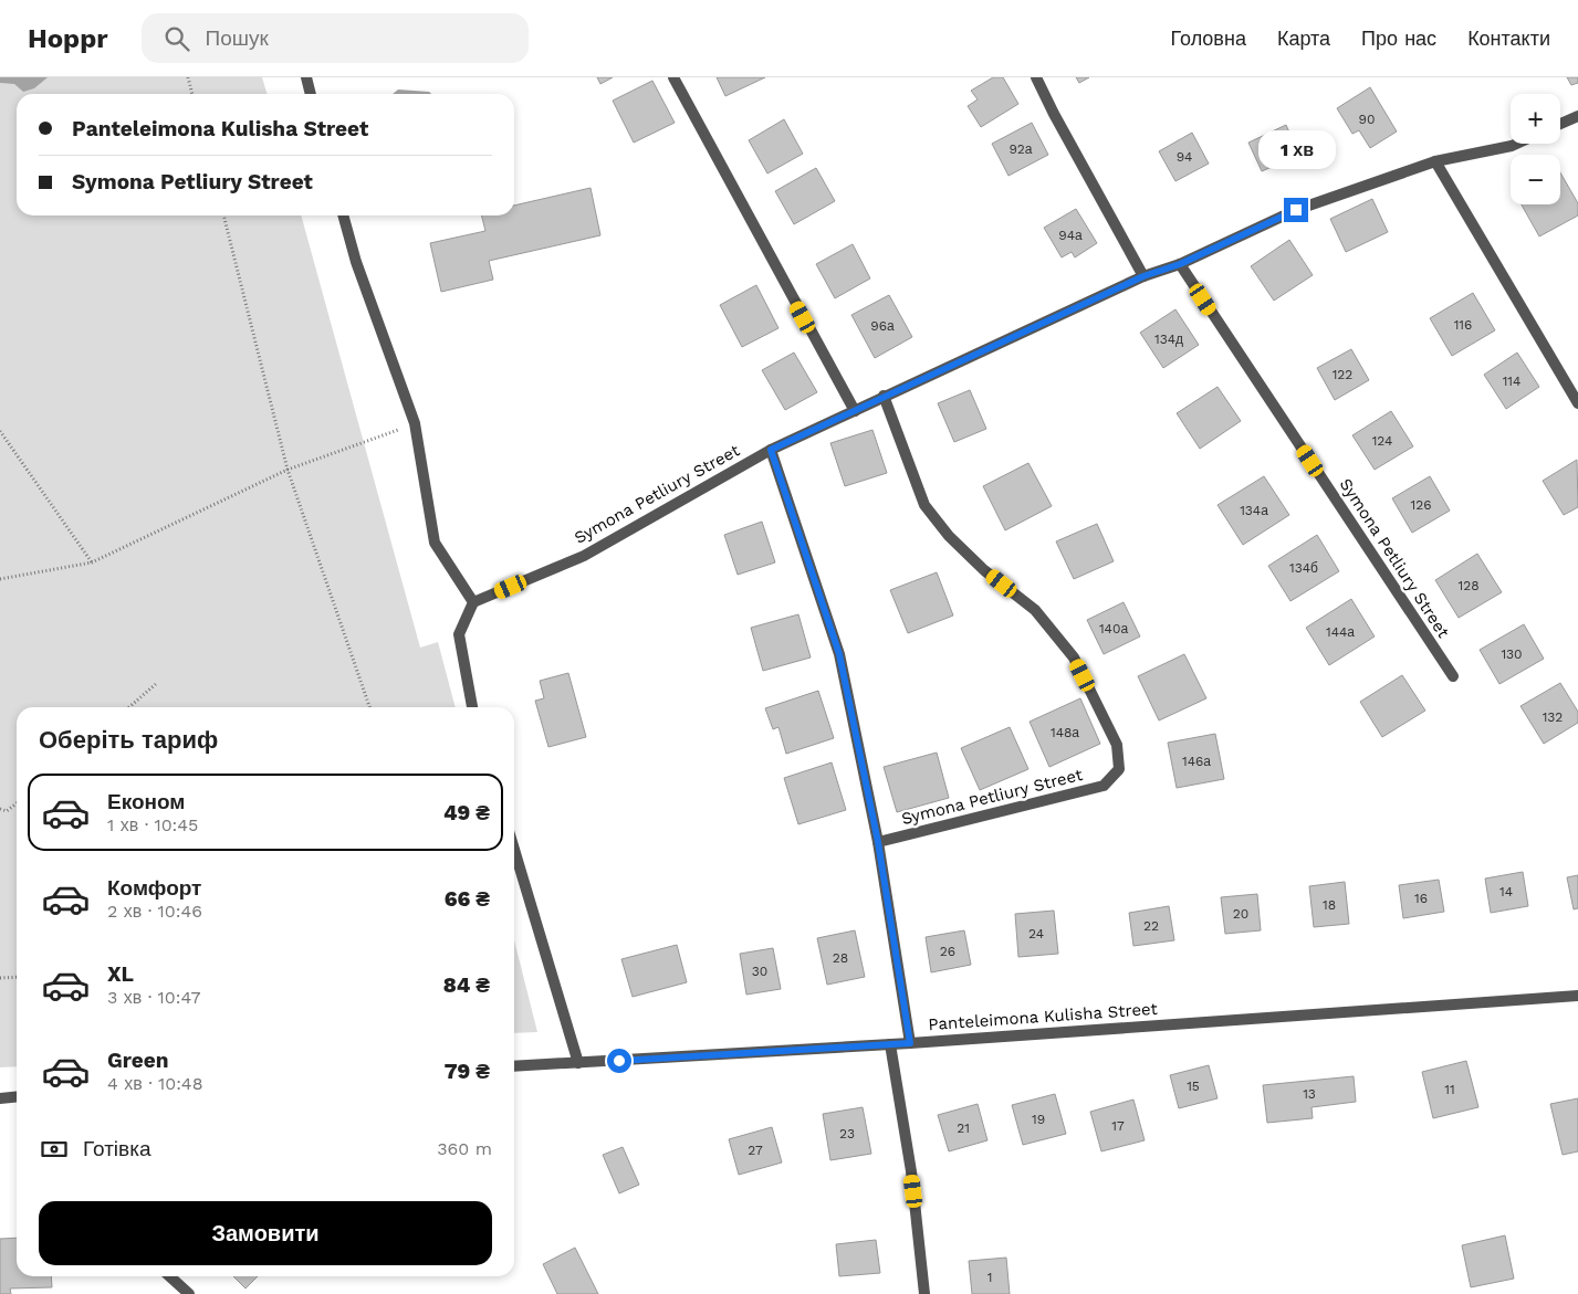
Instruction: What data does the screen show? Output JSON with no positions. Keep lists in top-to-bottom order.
{
  "streets": {
    "street": ["Symona Petliury Street", "Panteleimona Kulisha Street"]
  },
  "house_numbers": [
    "90",
    "92а",
    "94",
    "94а",
    "116",
    "96а",
    "134д",
    "122",
    "114",
    "124",
    "126",
    "134а",
    "134б",
    "128",
    "140а",
    "144а",
    "130",
    "132",
    "148а",
    "146а",
    "14",
    "16",
    "18",
    "20",
    "22",
    "24",
    "26",
    "28",
    "30",
    "15",
    "11",
    "13",
    "19",
    "17",
    "21",
    "23",
    "27",
    "1"
  ],
  "page": {
    "header": "Hoppr",
    "search": "Пошук",
    "nav": [
      "Головна",
      "Карта",
      "Про нас",
      "Контакти"
    ],
    "map_buttons": ["+", "−"],
    "banner": ["Panteleimona Kulisha Street", "Symona Petliury Street"],
    "bubble": "1 хв",
    "heading": "Оберіть тариф",
    "list": [
      {
        "name": "Економ",
        "note": "1 хв · 10:45",
        "value": "49 ₴"
      },
      {
        "name": "Комфорт",
        "note": "2 хв · 10:46",
        "value": "66 ₴"
      },
      {
        "name": "XL",
        "note": "3 хв · 10:47",
        "value": "84 ₴"
      },
      {
        "name": "Green",
        "note": "4 хв · 10:48",
        "value": "79 ₴"
      }
    ],
    "pay": ["Готівка", "360 m"],
    "buttons": "Замовити"
  }
}
